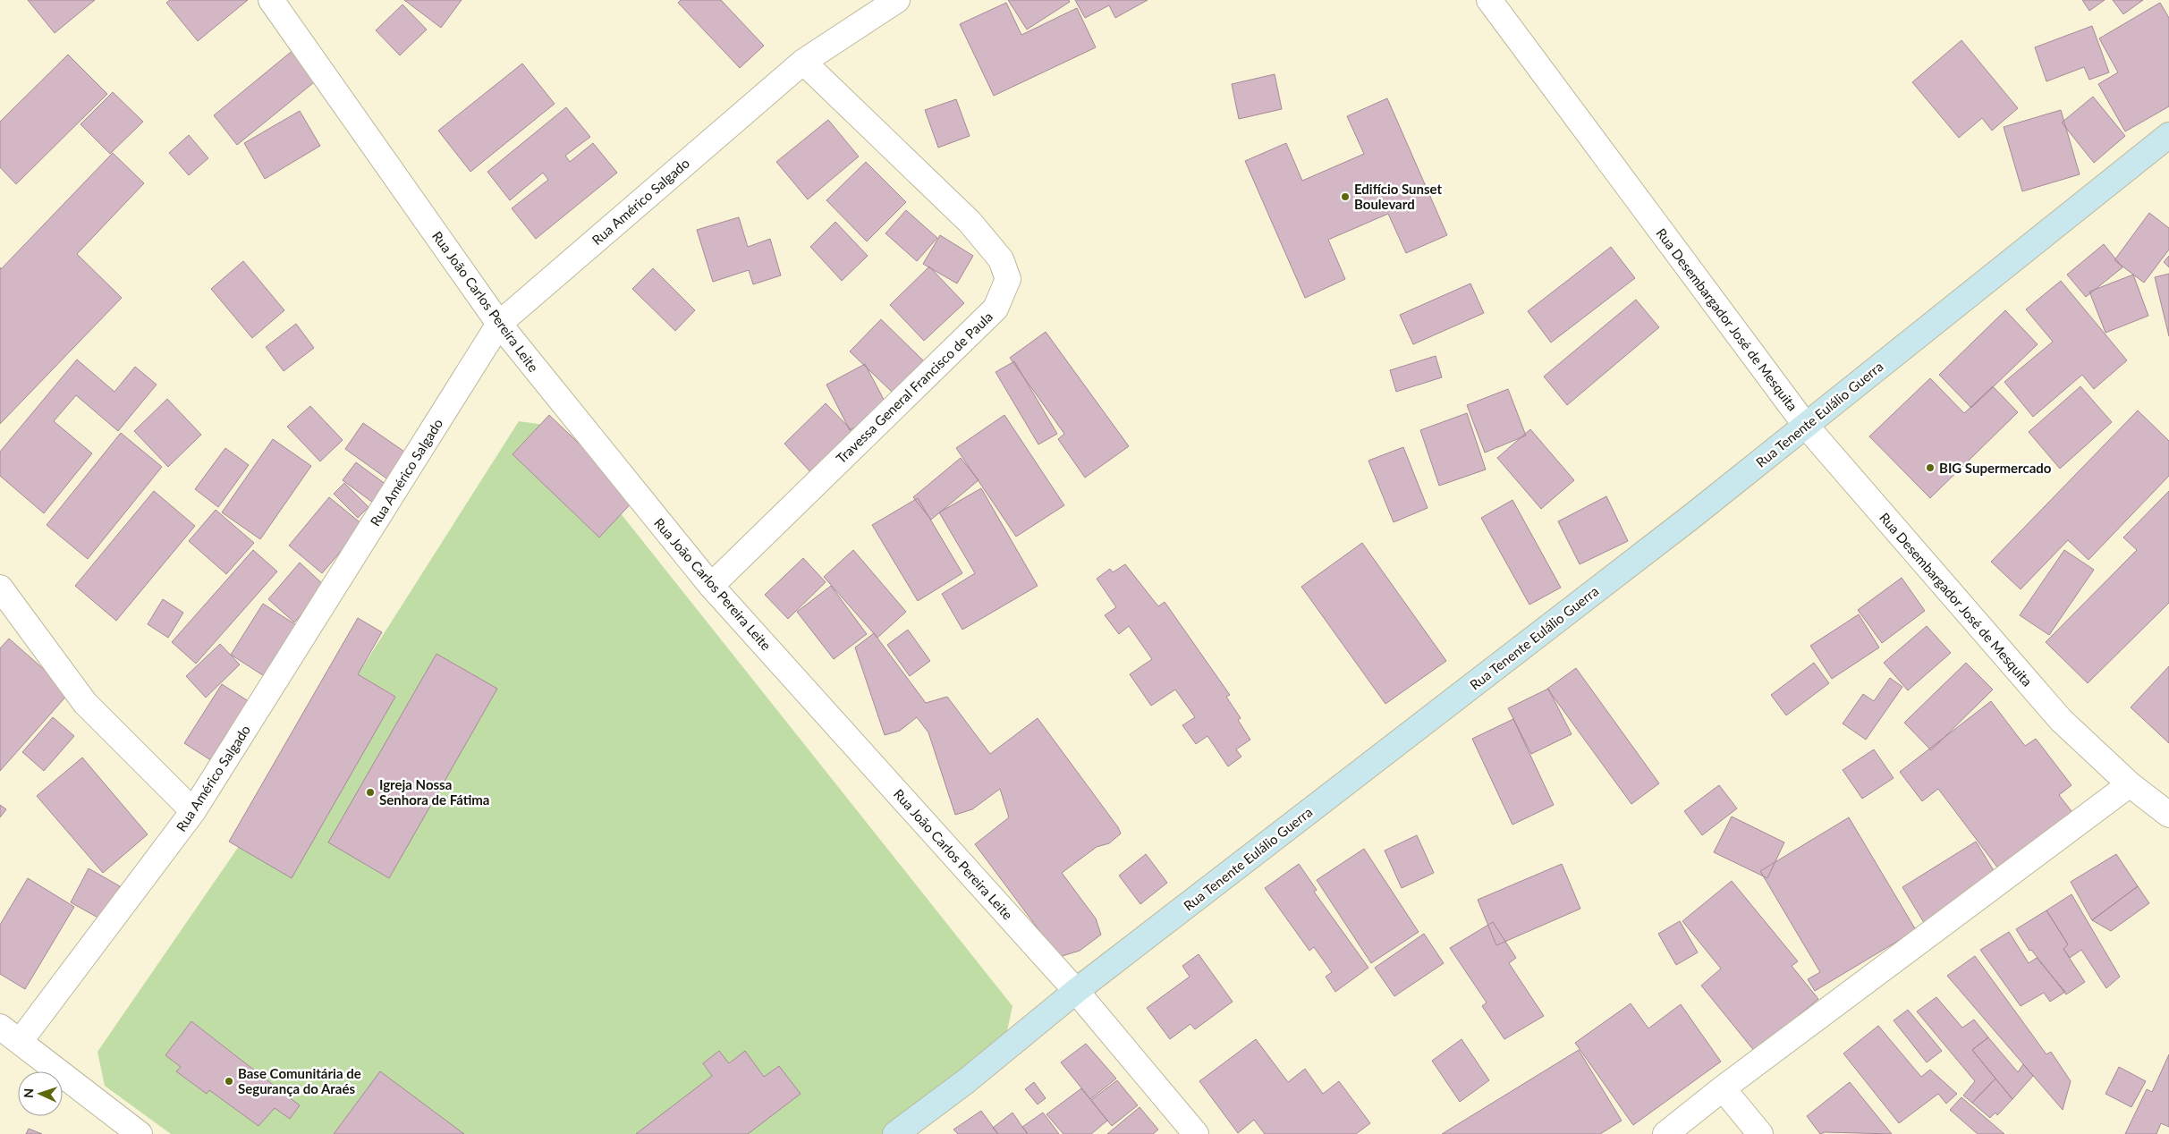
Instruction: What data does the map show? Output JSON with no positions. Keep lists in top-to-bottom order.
{
  "streets": {
    "street": [
      "Rua Américo Salgado",
      "Rua João Carlos Pereira Leite",
      "Rua Desembargador José de Mesquita",
      "Travessa General Francisco de Paula",
      "Rua Tenente Eulálio Guerra"
    ]
  },
  "crossings": [
    ["Rua Américo Salgado", "Rua João Carlos Pereira Leite"],
    ["Rua Américo Salgado", "Travessa General Francisco de Paula"],
    ["Rua João Carlos Pereira Leite", "Travessa General Francisco de Paula"],
    ["Rua João Carlos Pereira Leite", "Rua Tenente Eulálio Guerra"],
    ["Rua Desembargador José de Mesquita", "Rua Tenente Eulálio Guerra"]
  ],
  "places": [
    "Edifício Sunset Boulevard",
    "BIG Supermercado",
    "Igreja Nossa Senhora de Fátima",
    "Base Comunitária de Segurança do Araés"
  ],
  "north": "left"
}
